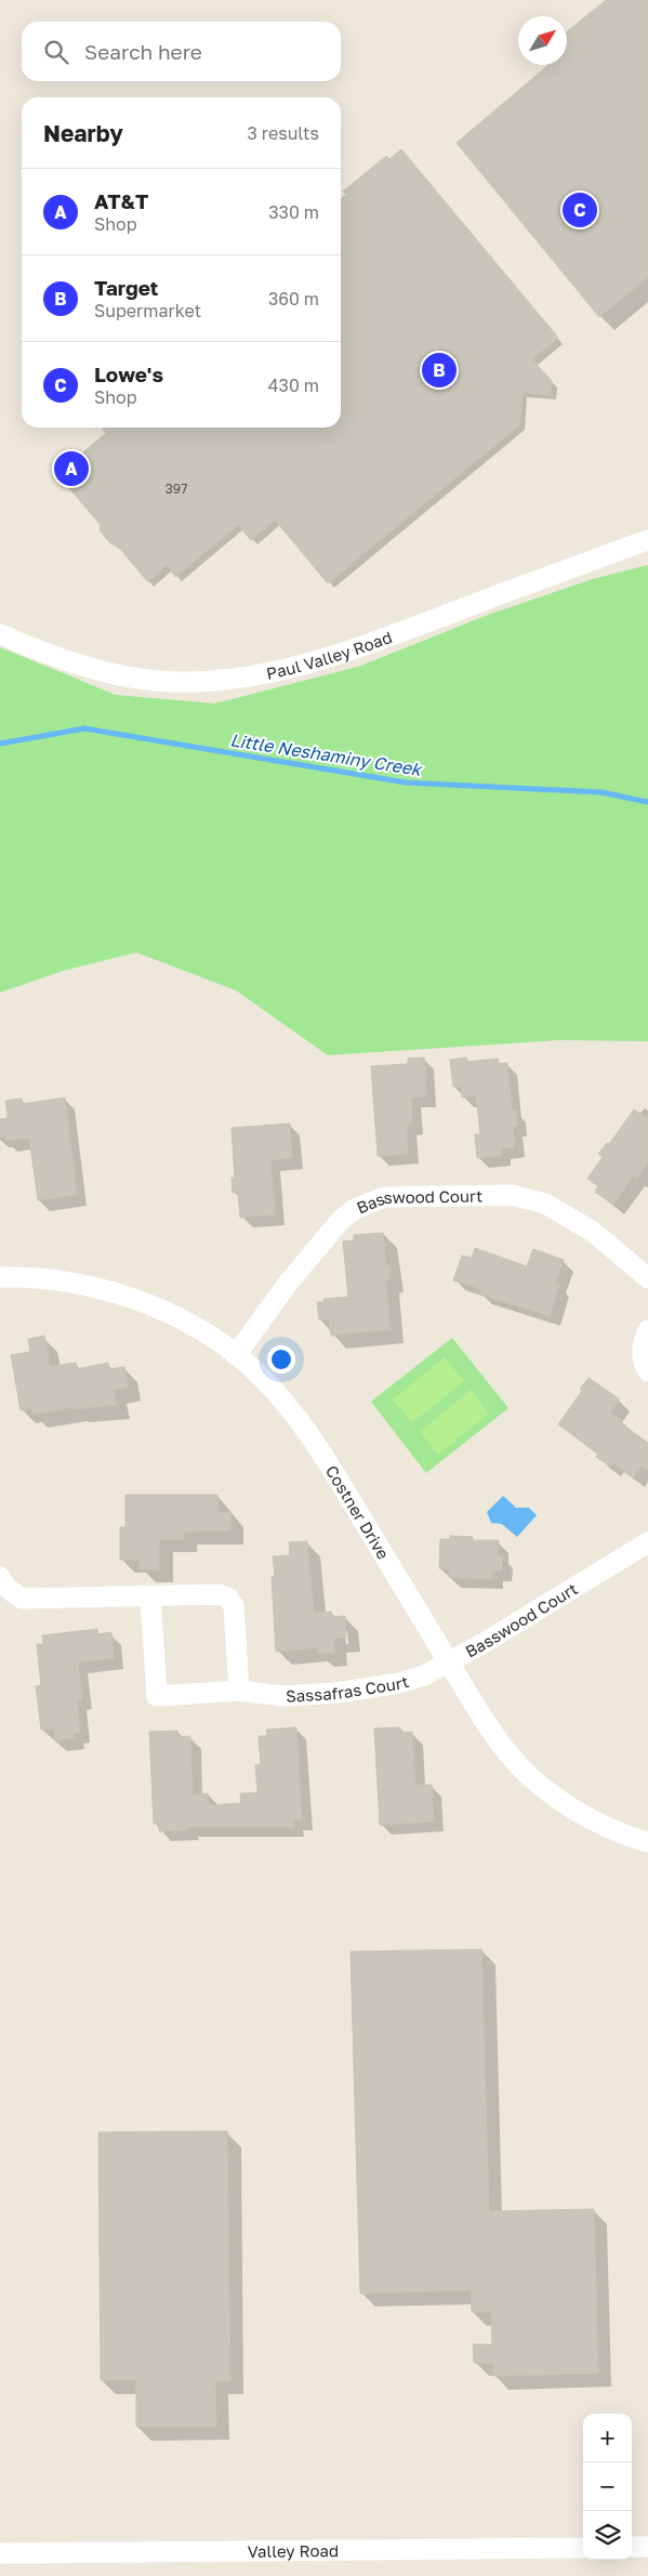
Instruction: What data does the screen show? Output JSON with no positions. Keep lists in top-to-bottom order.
{
  "streets": {
    "street": [
      "Paul Valley Road",
      "Basswood Court",
      "Costner Drive",
      "Sassafras Court",
      "Valley Road"
    ]
  },
  "crossings": [
    ["Basswood Court", "Costner Drive"],
    ["Basswood Court", "Sassafras Court"],
    ["Costner Drive", "Sassafras Court"]
  ],
  "water": ["Little Neshaminy Creek"],
  "house_numbers": ["397"],
  "north": "top right",
  "page": {
    "search": "Search here",
    "heading": ["Nearby", "3 results"],
    "list": [
      {
        "mark": "A",
        "name": "AT&T",
        "note": "Shop",
        "value": "330 m"
      },
      {
        "mark": "B",
        "name": "Target",
        "note": "Supermarket",
        "value": "360 m"
      },
      {
        "mark": "C",
        "name": "Lowe's",
        "note": "Shop",
        "value": "430 m"
      }
    ],
    "pins": ["C", "B", "A"],
    "map_buttons": ["+", "−"]
  }
}
